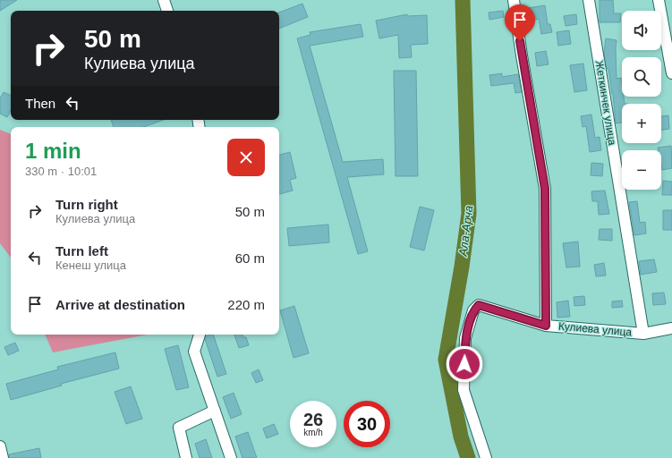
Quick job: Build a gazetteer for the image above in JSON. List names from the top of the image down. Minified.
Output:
{"streets":{"street":["Жеткинчек улица","Кулиева улица"]},"crossings":[["Жеткинчек улица","Кулиева улица"]],"water":["Ала-Арча"],"page":{"map_buttons":["+","−"],"turn":["50 m","Кулиева улица"],"then":"Then","heading":["1 min","330 m · 10:01"],"list":[{"name":"Turn right","note":"Кулиева улица","value":"50 m"},{"name":"Turn left","note":"Кенеш улица","value":"60 m"},{"name":"Arrive at destination","value":"220 m"}],"speed":"26 km/h","limit":"30"}}
